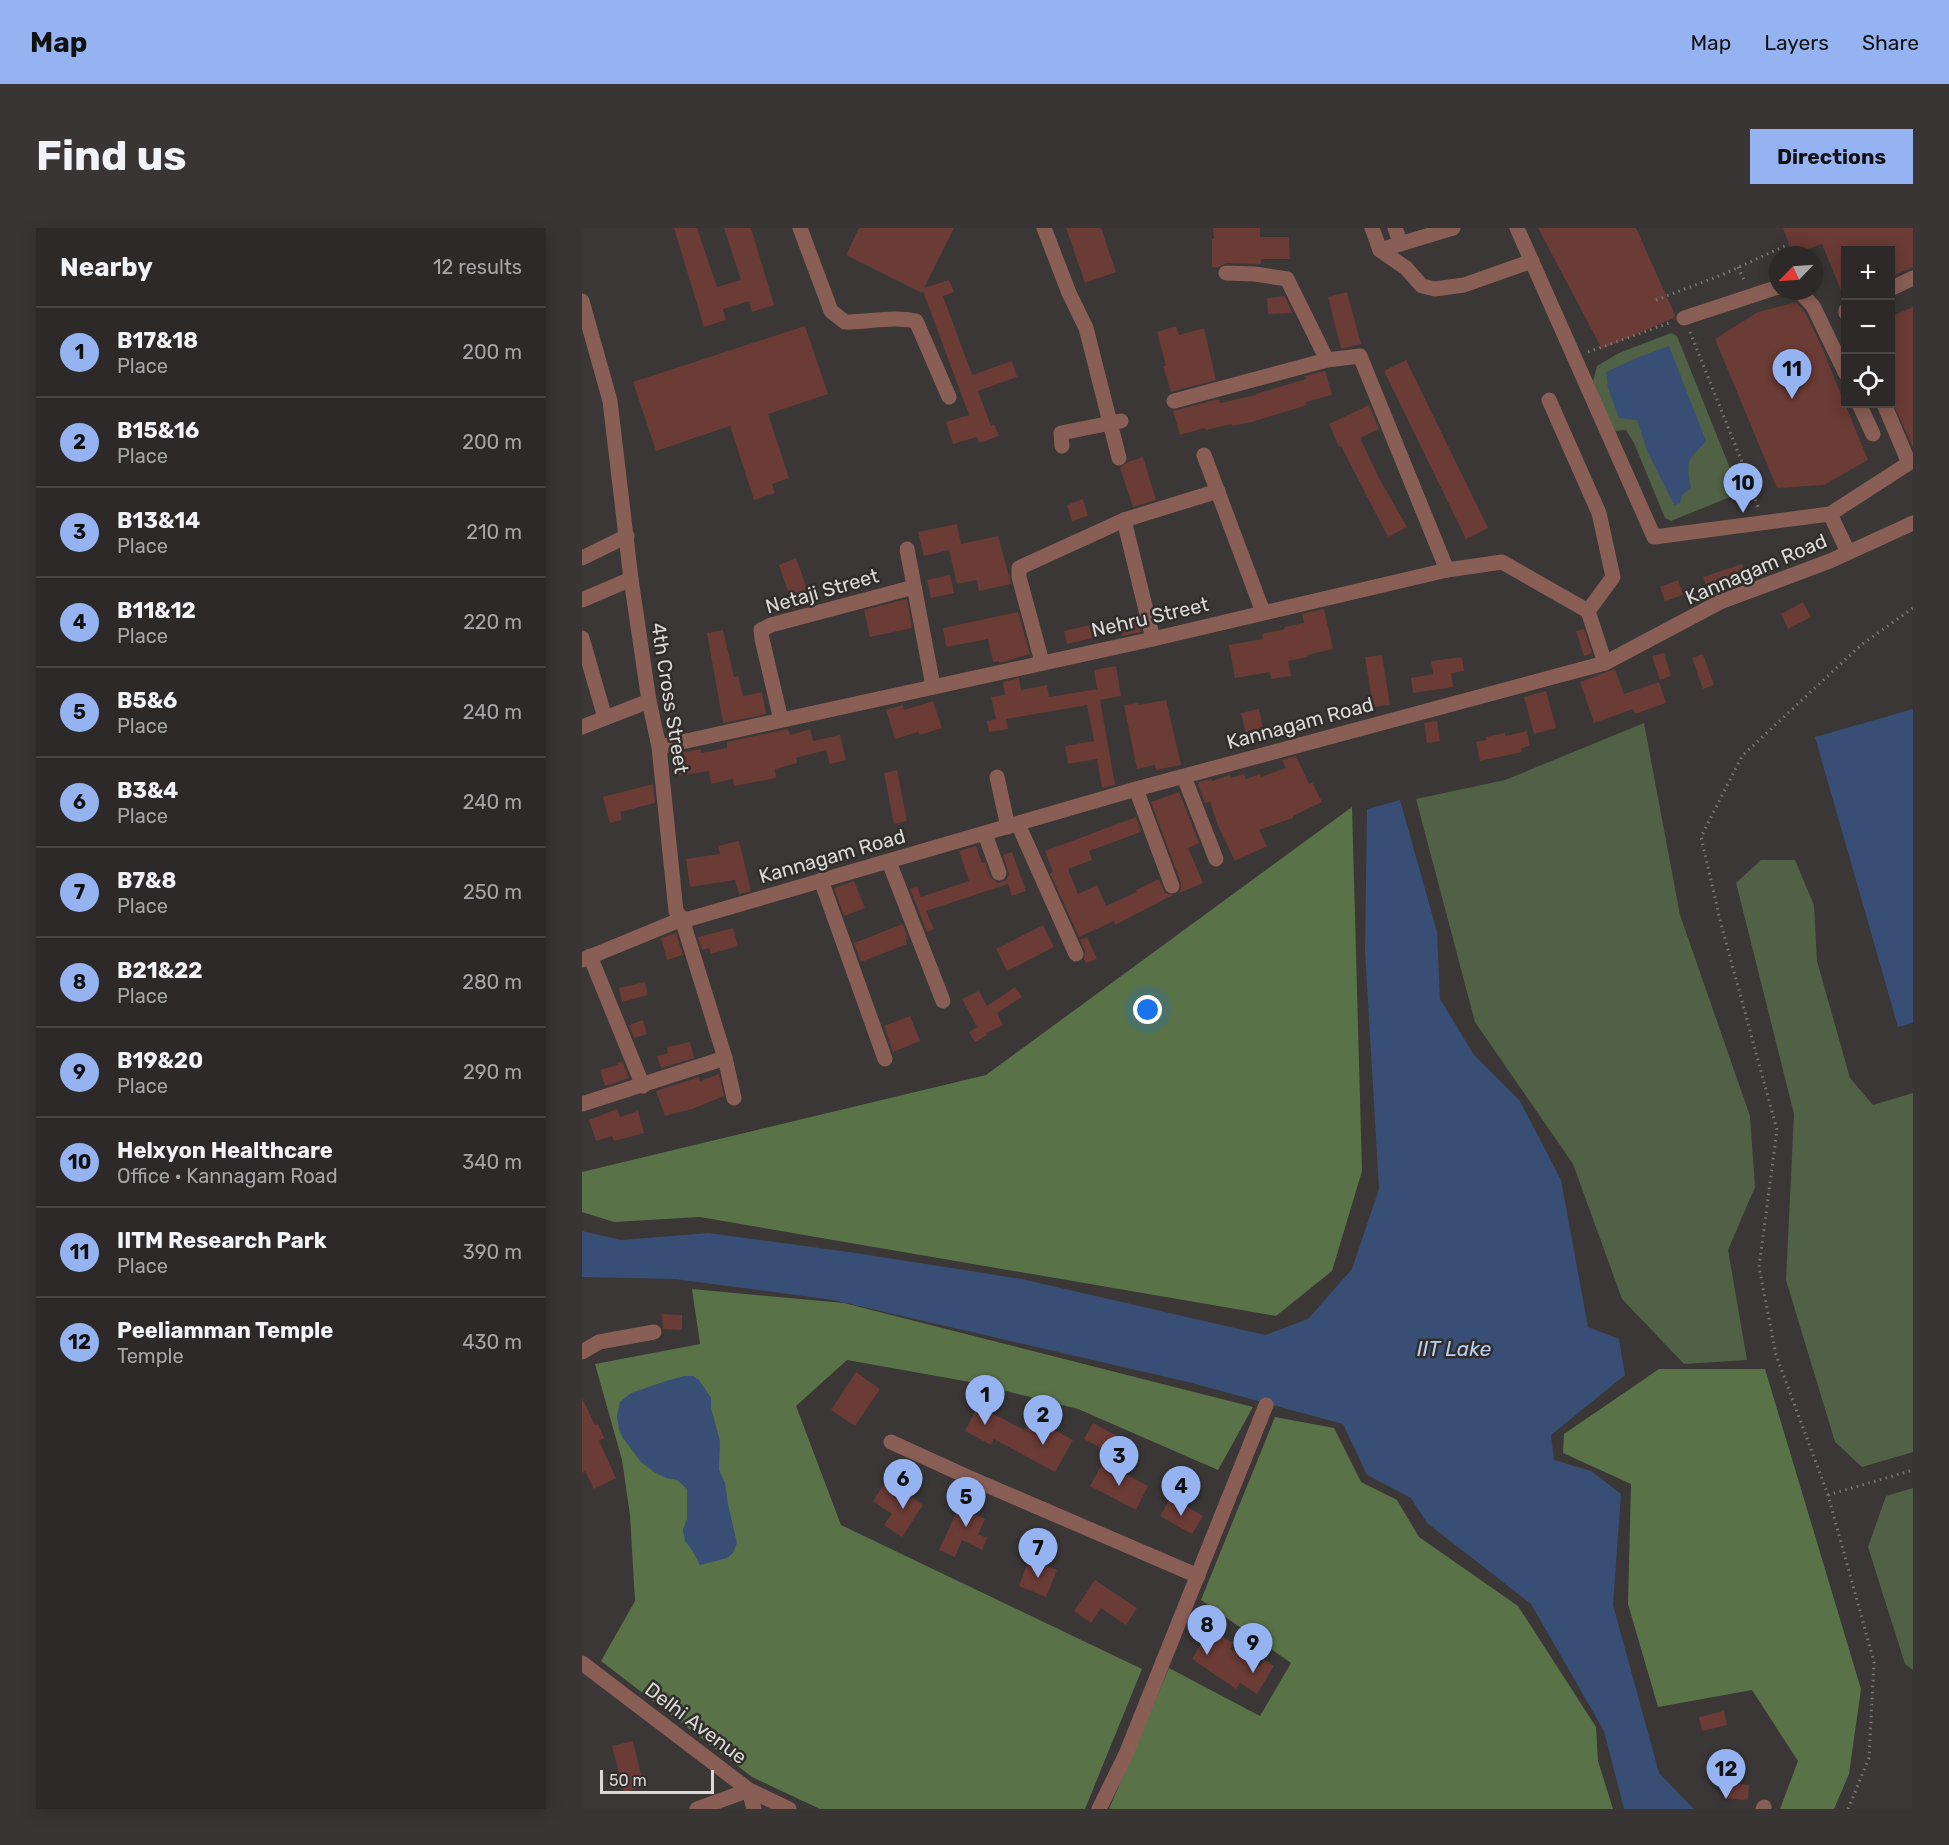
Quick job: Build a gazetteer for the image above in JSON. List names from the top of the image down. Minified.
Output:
{"streets":{"street":["Kannagam Road","Netaji Street","Nehru Street","4th Cross Street","Delhi Avenue"]},"crossings":[["Kannagam Road","4th Cross Street"],["Netaji Street","Nehru Street"],["Nehru Street","4th Cross Street"]],"water":["IIT Lake"],"scale_bar":"50 m","north":"bottom left","page":{"header":"Map","nav":["Map","Layers","Share"],"buttons":"Directions","title":"Find us","heading":["Nearby","12 results"],"map_buttons":["+","−"],"list":[{"mark":"1","name":"B17&18","note":"Place","value":"200 m"},{"mark":"2","name":"B15&16","note":"Place","value":"200 m"},{"mark":"3","name":"B13&14","note":"Place","value":"210 m"},{"mark":"4","name":"B11&12","note":"Place","value":"220 m"},{"mark":"5","name":"B5&6","note":"Place","value":"240 m"},{"mark":"6","name":"B3&4","note":"Place","value":"240 m"},{"mark":"7","name":"B7&8","note":"Place","value":"250 m"},{"mark":"8","name":"B21&22","note":"Place","value":"280 m"},{"mark":"9","name":"B19&20","note":"Place","value":"290 m"},{"mark":"10","name":"Helxyon Healthcare","note":"Office · Kannagam Road","value":"340 m"},{"mark":"11","name":"IITM Research Park","note":"Place","value":"390 m"},{"mark":"12","name":"Peeliamman Temple","note":"Temple","value":"430 m"}],"pins":["11","10","1","2","3","6","4","5","7","8","9","12"],"scale":"50 m"}}
